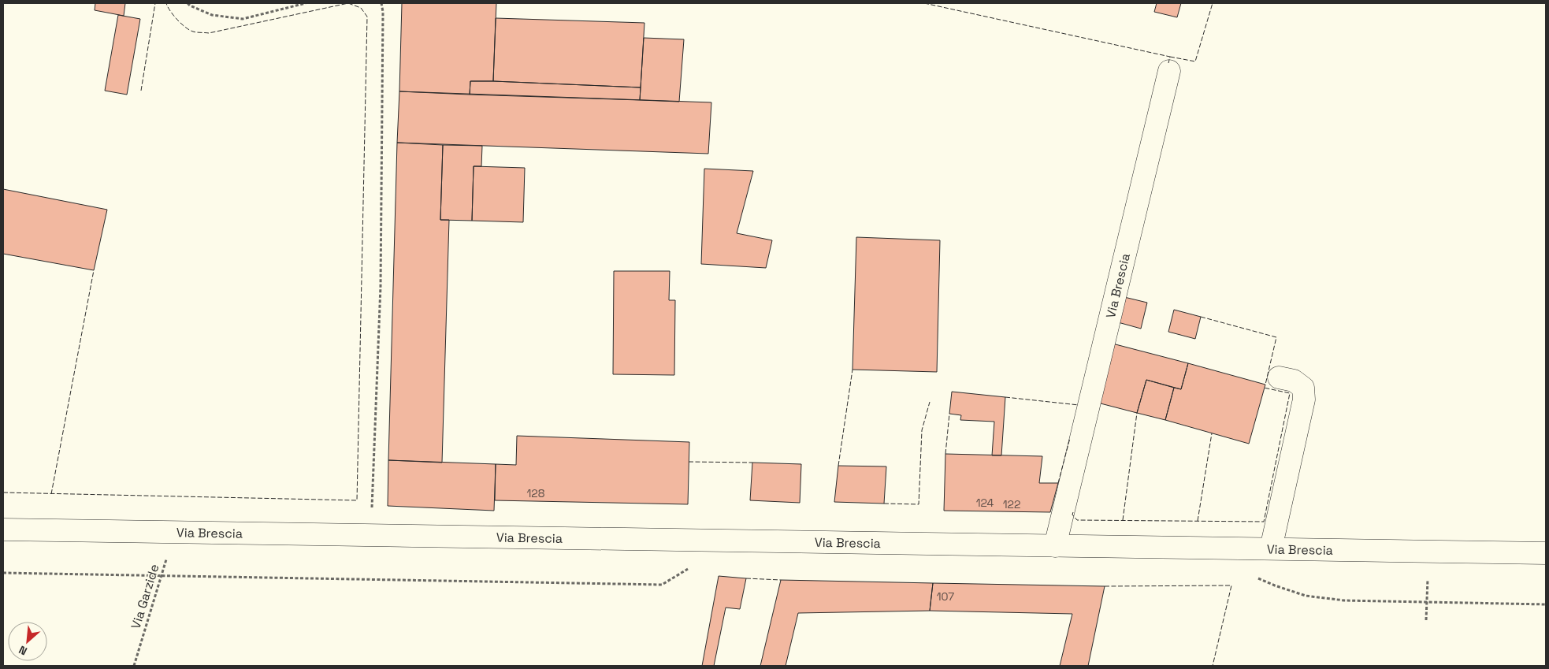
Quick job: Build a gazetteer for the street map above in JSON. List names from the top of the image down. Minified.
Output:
{"streets":{"street":["Via Brescia"],"path":["Via Garzide"]},"crossings":[["Via Brescia","Via Garzide"]],"house_numbers":["128","124","122","107"],"north":"bottom left"}
